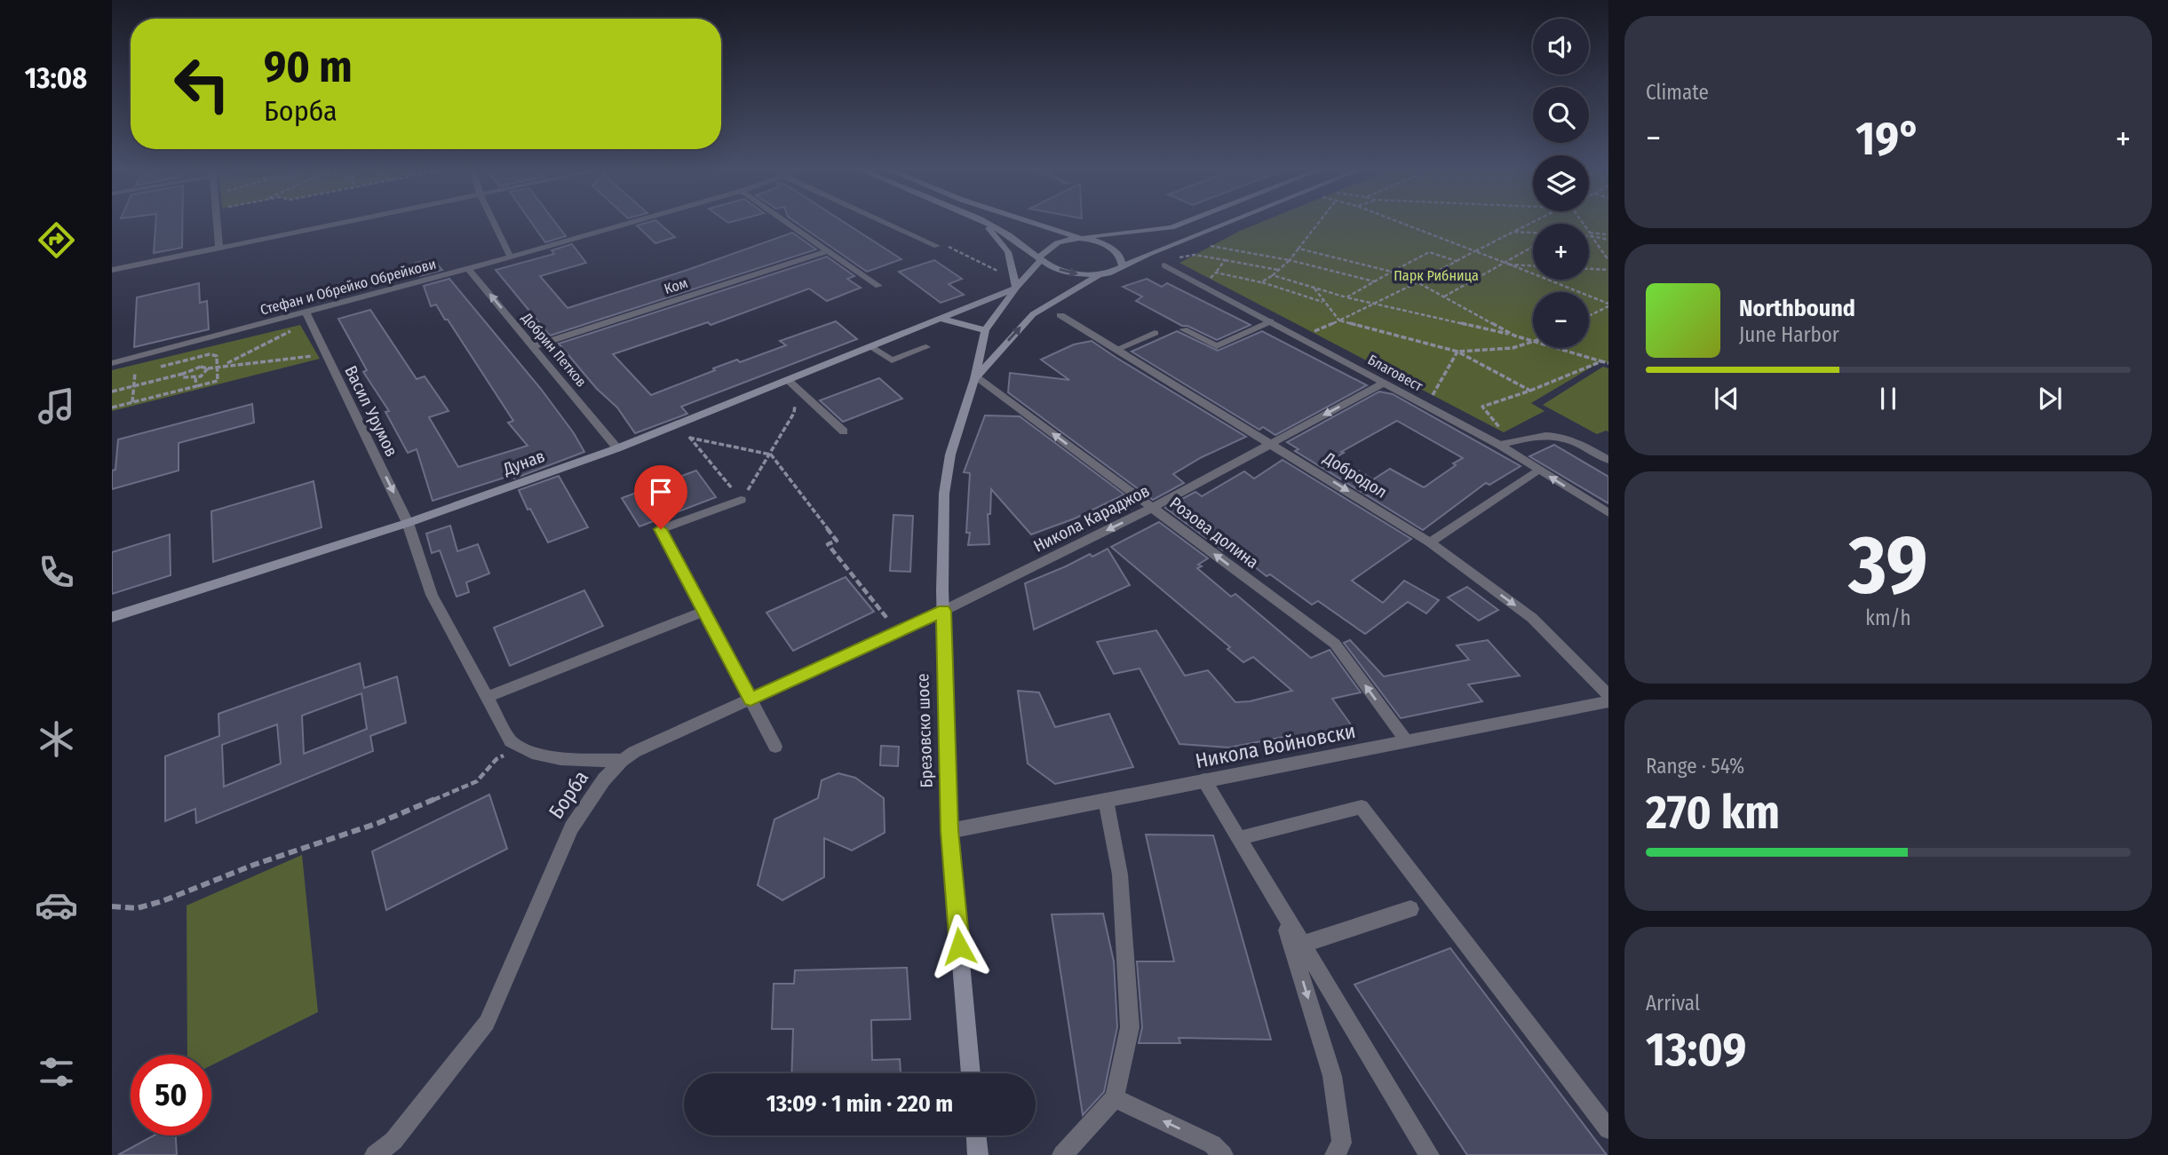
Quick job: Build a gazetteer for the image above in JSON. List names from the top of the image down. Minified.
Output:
{"streets":{"main road":["Дунав","Брезовско шосе"],"street":["Ком","Стефан и Обрейко Обрейкови","Добрин Петков","Благовест","Васил Урумов","Добродол","Никола Караджов","Розова долина","Никола Войновски","Борба"]},"crossings":[["Ком","Добрин Петков"],["Стефан и Обрейко Обрейкови","Добрин Петков"],["Стефан и Обрейко Обрейкови","Васил Урумов"],["Добрин Петков","Дунав"],["Благовест","Никола Караджов"],["Васил Урумов","Дунав"],["Дунав","Брезовско шосе"],["Добродол","Никола Караджов"],["Никола Караджов","Розова долина"],["Никола Караджов","Брезовско шосе"],["Никола Караджов","Борба"],["Розова долина","Брезовско шосе"],["Розова долина","Никола Войновски"],["Брезовско шосе","Никола Войновски"],["Брезовско шосе","Борба"]],"one_way":["Добрин Петков","Васил Урумов","Добродол","Никола Караджов","Розова долина"],"parks":["Парк Рибница"],"page":{"tabs":"13:08","tile":["Climate",["39","km/h"],["Range · 54%","270 km"],["Arrival","13:09"]],"map_buttons":["+","−"],"turn":["90 m","Борба"],"heat":["−","19°","+"],"song":["Northbound","June Harbor"],"limit":"50","trip":"13:09 · 1 min · 220 m"}}
